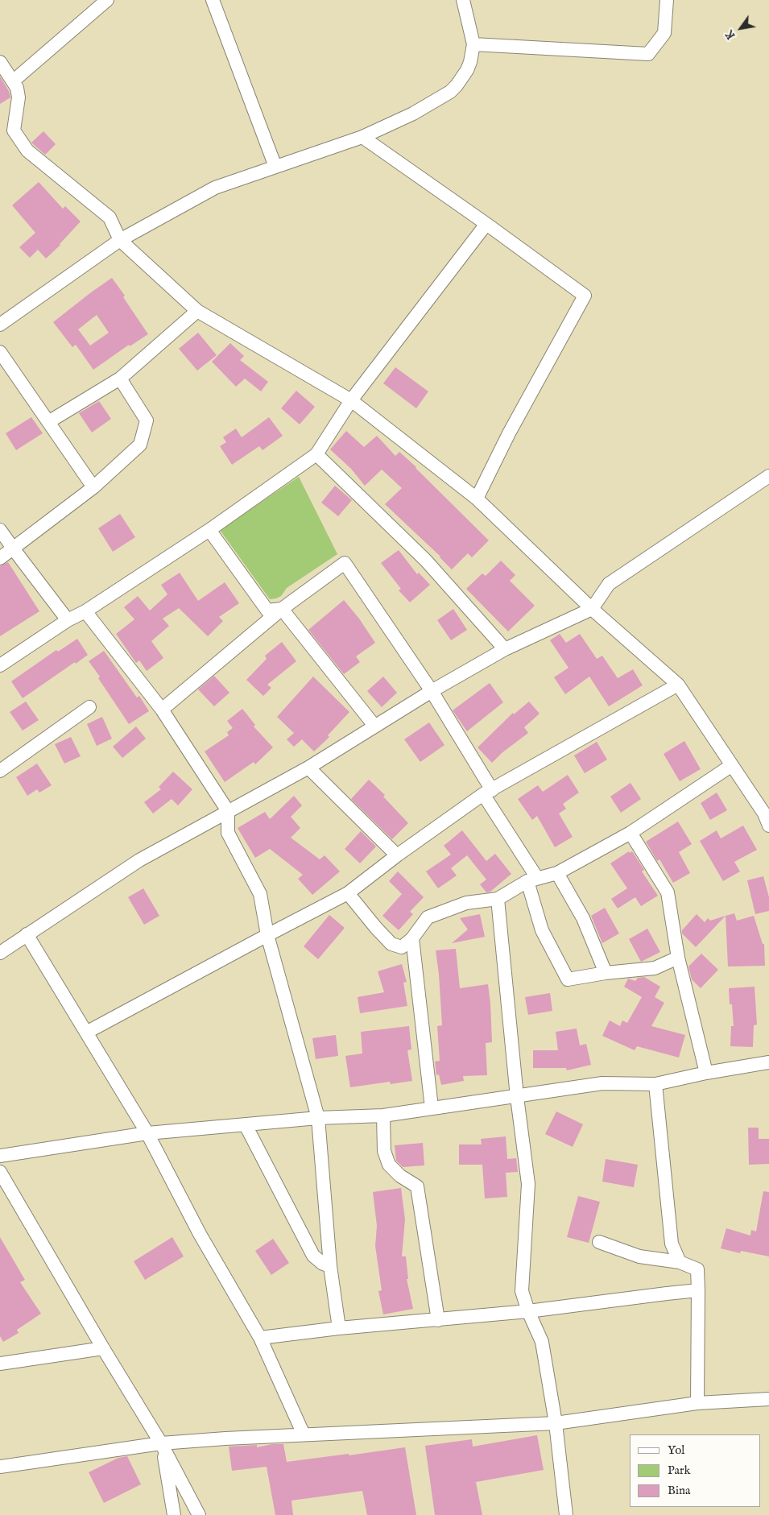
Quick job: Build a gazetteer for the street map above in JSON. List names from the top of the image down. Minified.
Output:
{"legend":["Yol","Park","Bina"],"north":"bottom left"}
